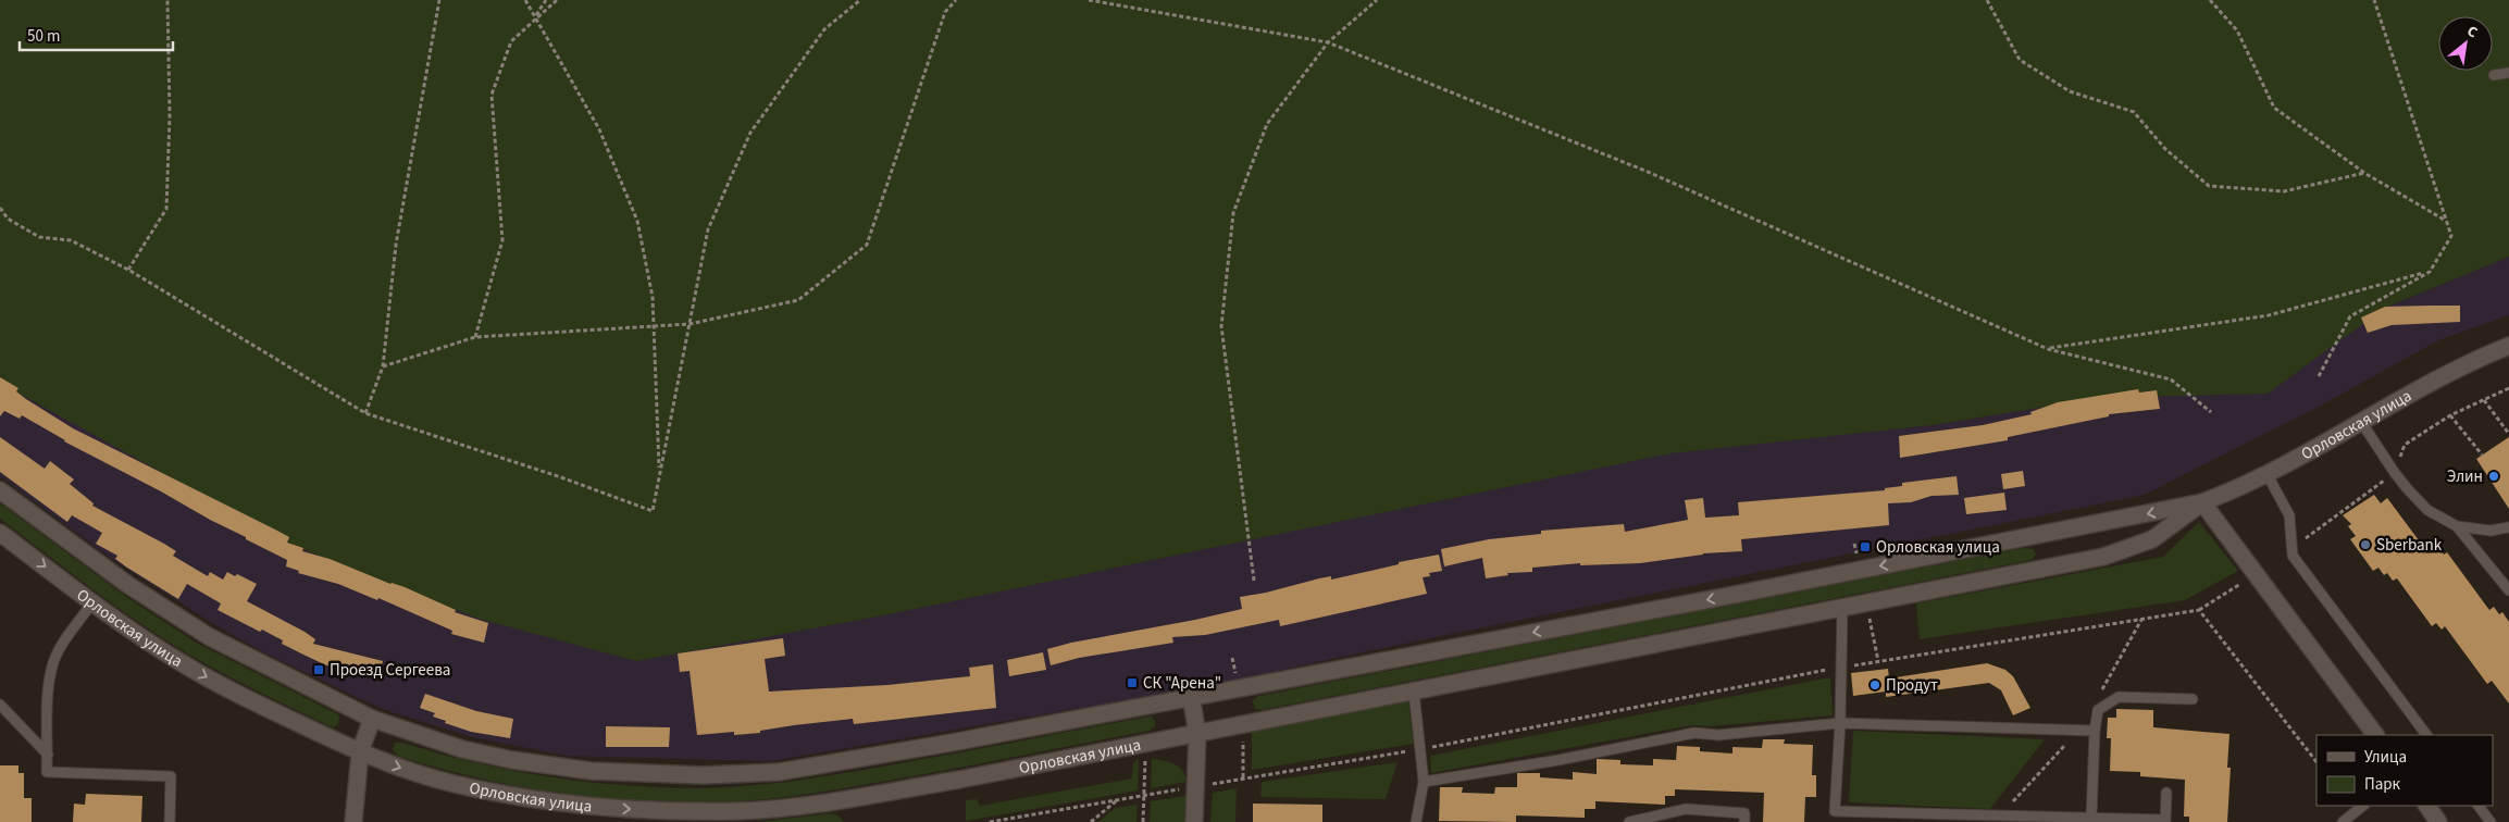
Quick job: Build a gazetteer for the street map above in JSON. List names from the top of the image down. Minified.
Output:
{"streets":{"street":["Орловская улица"]},"places":{"other":["Элин","Sberbank","Продут"],"transit":["Орловская улица","Проезд Сергеева","СК \"Арена\""]},"legend":["Улица","Парк"],"scale_bar":"50 m","north":"top right"}
